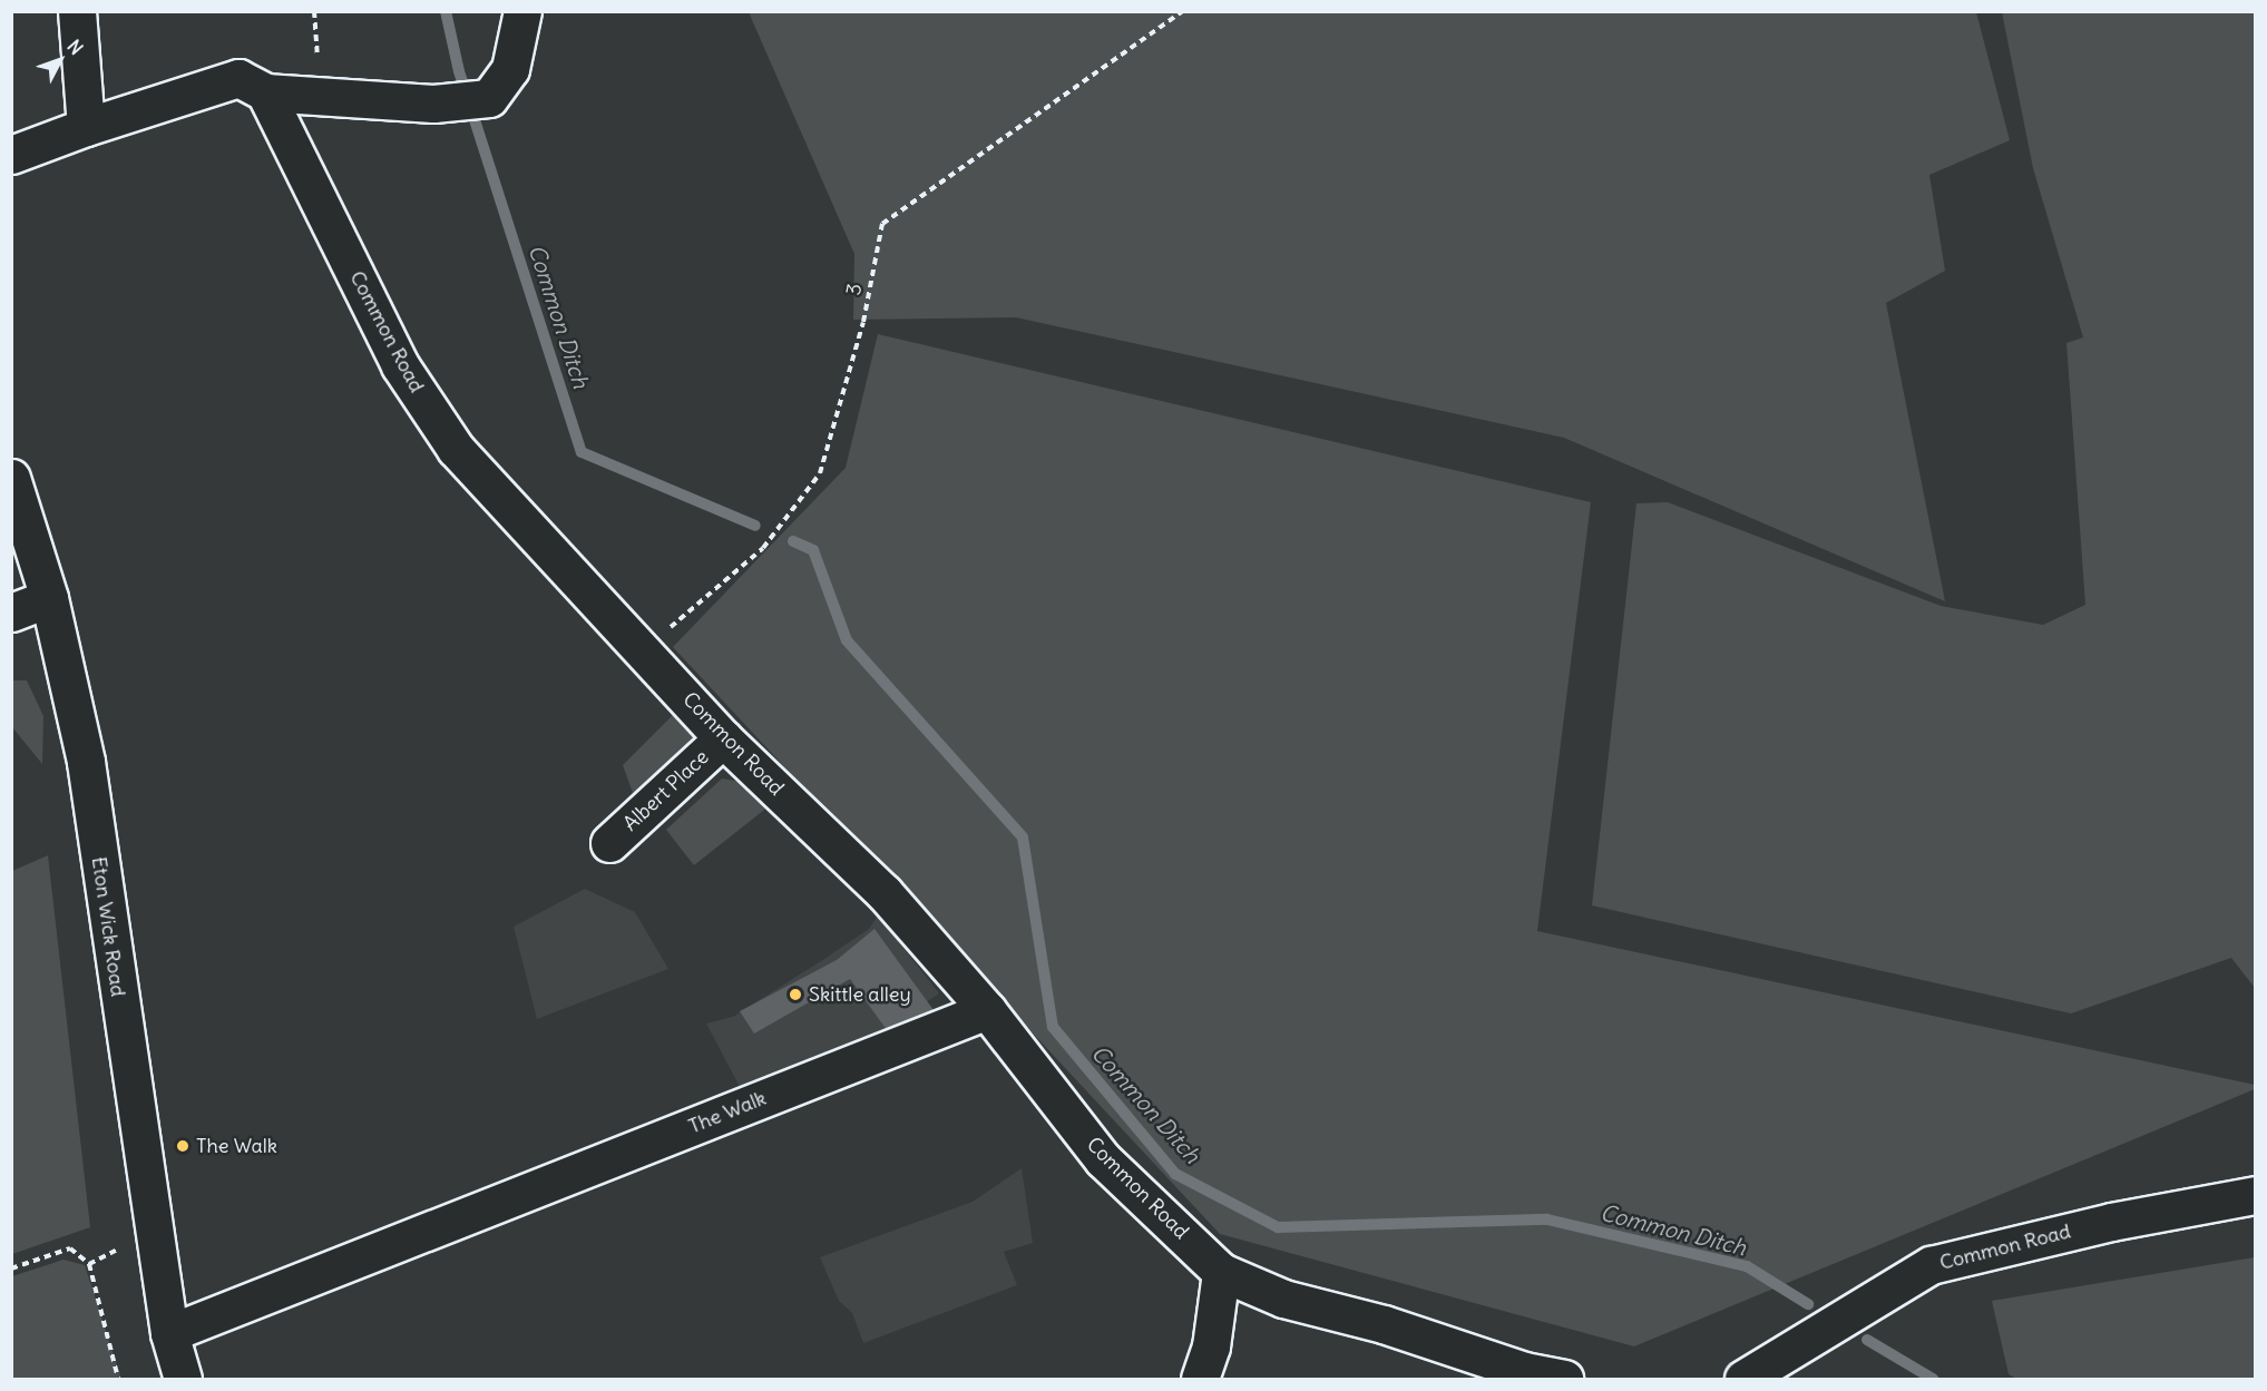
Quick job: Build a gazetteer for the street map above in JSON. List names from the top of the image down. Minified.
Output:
{"streets":{"street":["Common Road","Albert Place","Eton Wick Road","The Walk"],"path":["3"]},"crossings":[["3","Common Road"],["Common Road","Albert Place"],["Common Road","The Walk"],["Eton Wick Road","The Walk"]],"water":["Common Ditch"],"places":["Skittle alley","The Walk"],"north":"top right"}
